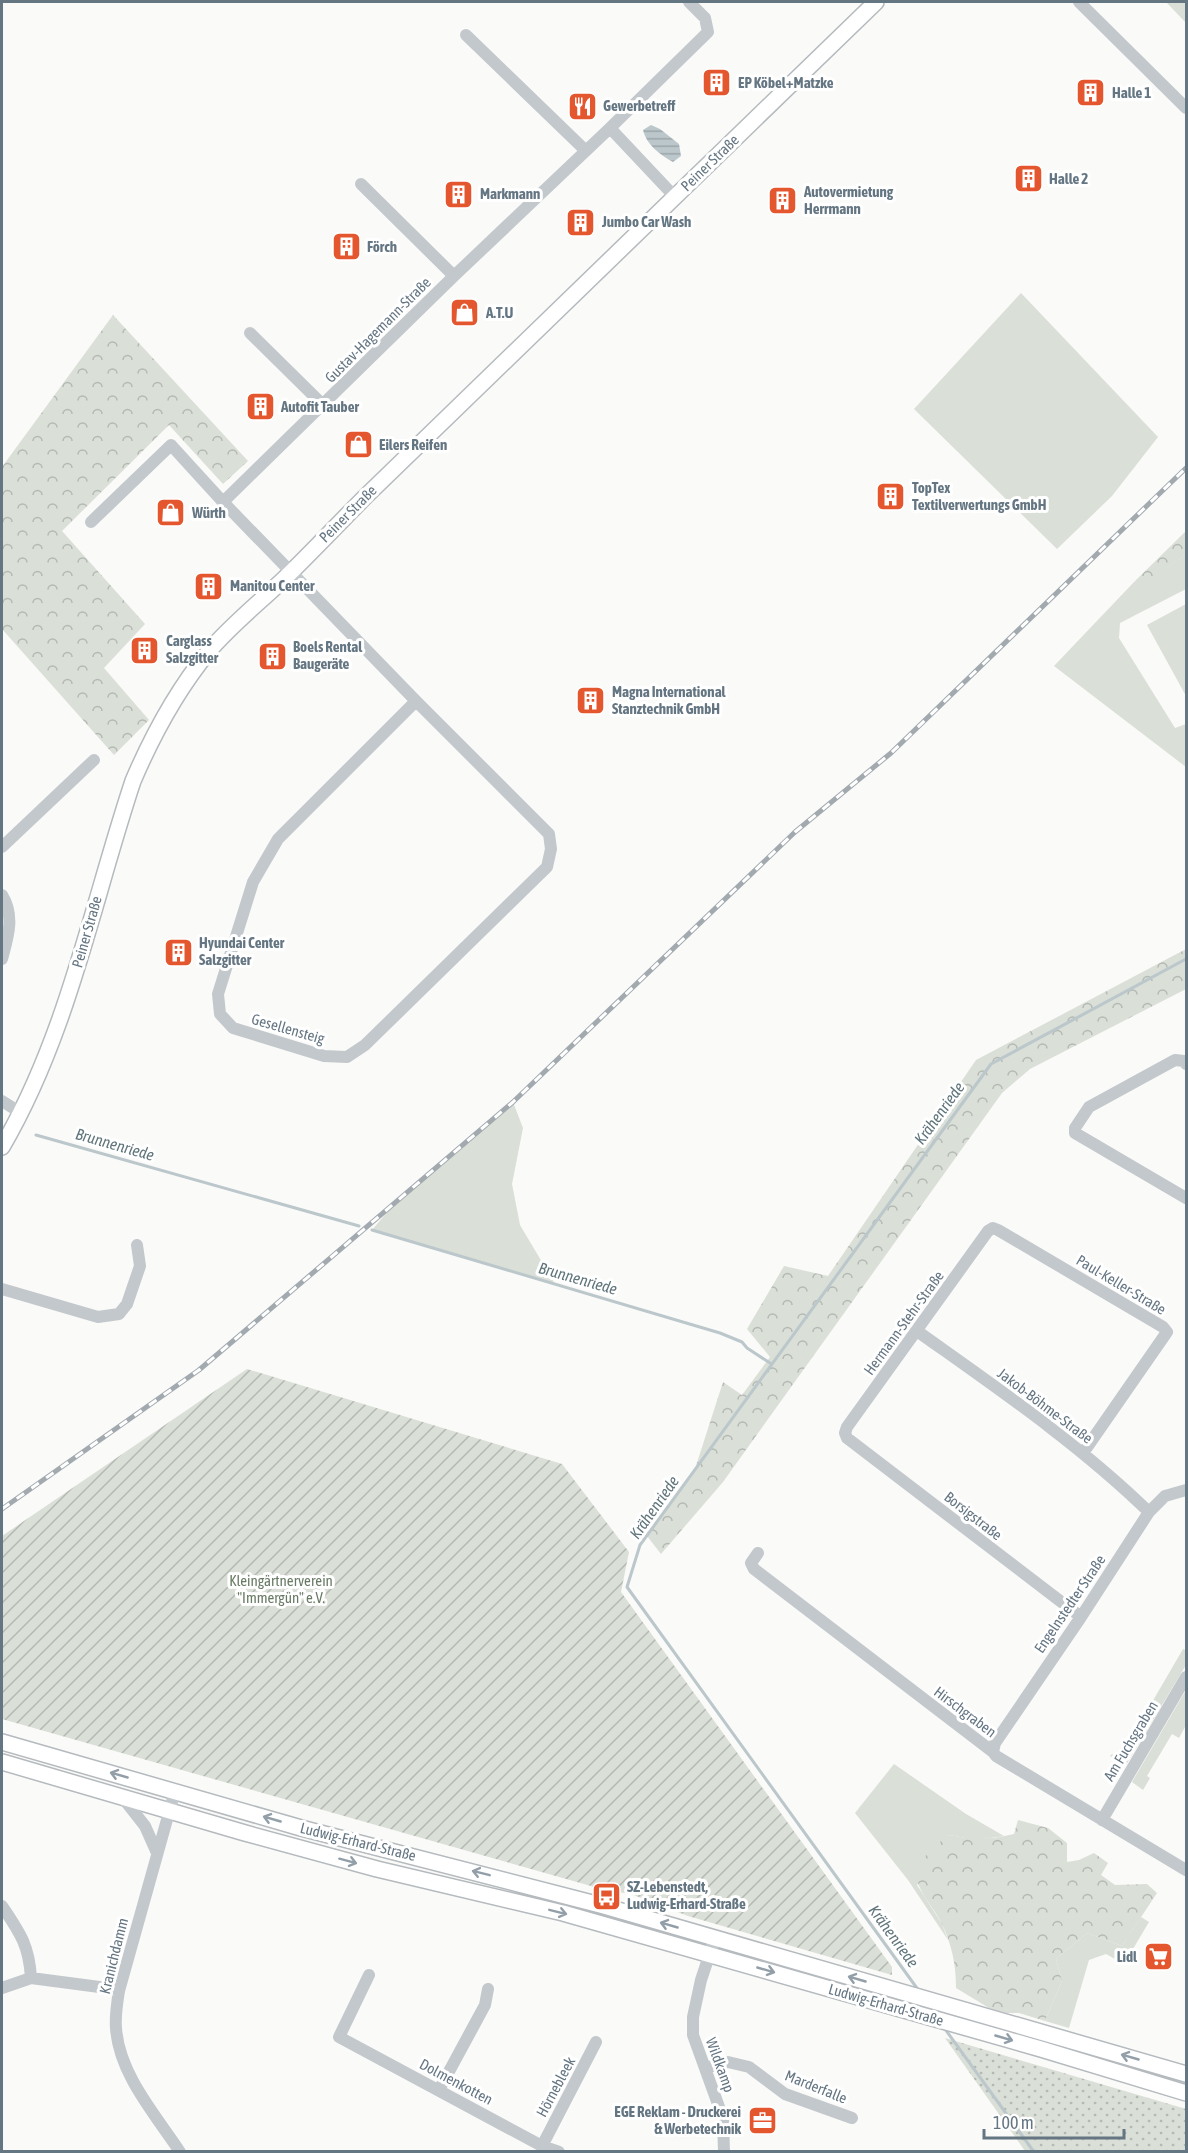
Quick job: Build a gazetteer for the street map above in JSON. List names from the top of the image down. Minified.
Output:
{"streets":{"main road":["Peiner Straße","Ludwig-Erhard-Straße"],"street":["Gustav-Hagemann-Straße","Gesellensteig","Paul-Keller-Straße","Hermann-Stehr-Straße","Jakob-Böhme-Straße","Borsigstraße","Engelnstedter Straße","Hirschgraben","Am Fuchsgraben","Kranichdamm","Wildkamp","Dolmenkotten","Hörnebleek","Marderfalle"]},"crossings":[["Peiner Straße","Gesellensteig"],["Paul-Keller-Straße","Hermann-Stehr-Straße"],["Paul-Keller-Straße","Jakob-Böhme-Straße"],["Hermann-Stehr-Straße","Jakob-Böhme-Straße"],["Hermann-Stehr-Straße","Borsigstraße"],["Jakob-Böhme-Straße","Engelnstedter Straße"],["Borsigstraße","Engelnstedter Straße"],["Engelnstedter Straße","Hirschgraben"],["Hirschgraben","Am Fuchsgraben"],["Ludwig-Erhard-Straße","Kranichdamm"],["Ludwig-Erhard-Straße","Wildkamp"],["Wildkamp","Marderfalle"],["Dolmenkotten","Hörnebleek"]],"water":["Krähenriede","Brunnenriede"],"parks":["Kleingärtnerverein \"Immergün\" e.V."],"places":{"building":["EP Köbel+Matzke","Halle 1","Halle 2","Markmann","Autovermietung Herrmann","Jumbo Car Wash","Förch","Autofit Tauber","TopTex Textilverwertungs GmbH","Manitou Center","Carglass Salzgitter","Boels Rental Baugeräte","Magna International Stanztechnik GmbH","Hyundai Center Salzgitter"],"restaurant":["Gewerbetreff"],"shop":["A.T.U","Eilers Reifen","Würth"],"bus stop":["SZ-Lebenstedt, Ludwig-Erhard-Straße"],"supermarket":["Lidl"],"office":["EGE Reklam - Druckerei & Werbetechnik"]},"scale_bar":"100 m"}
